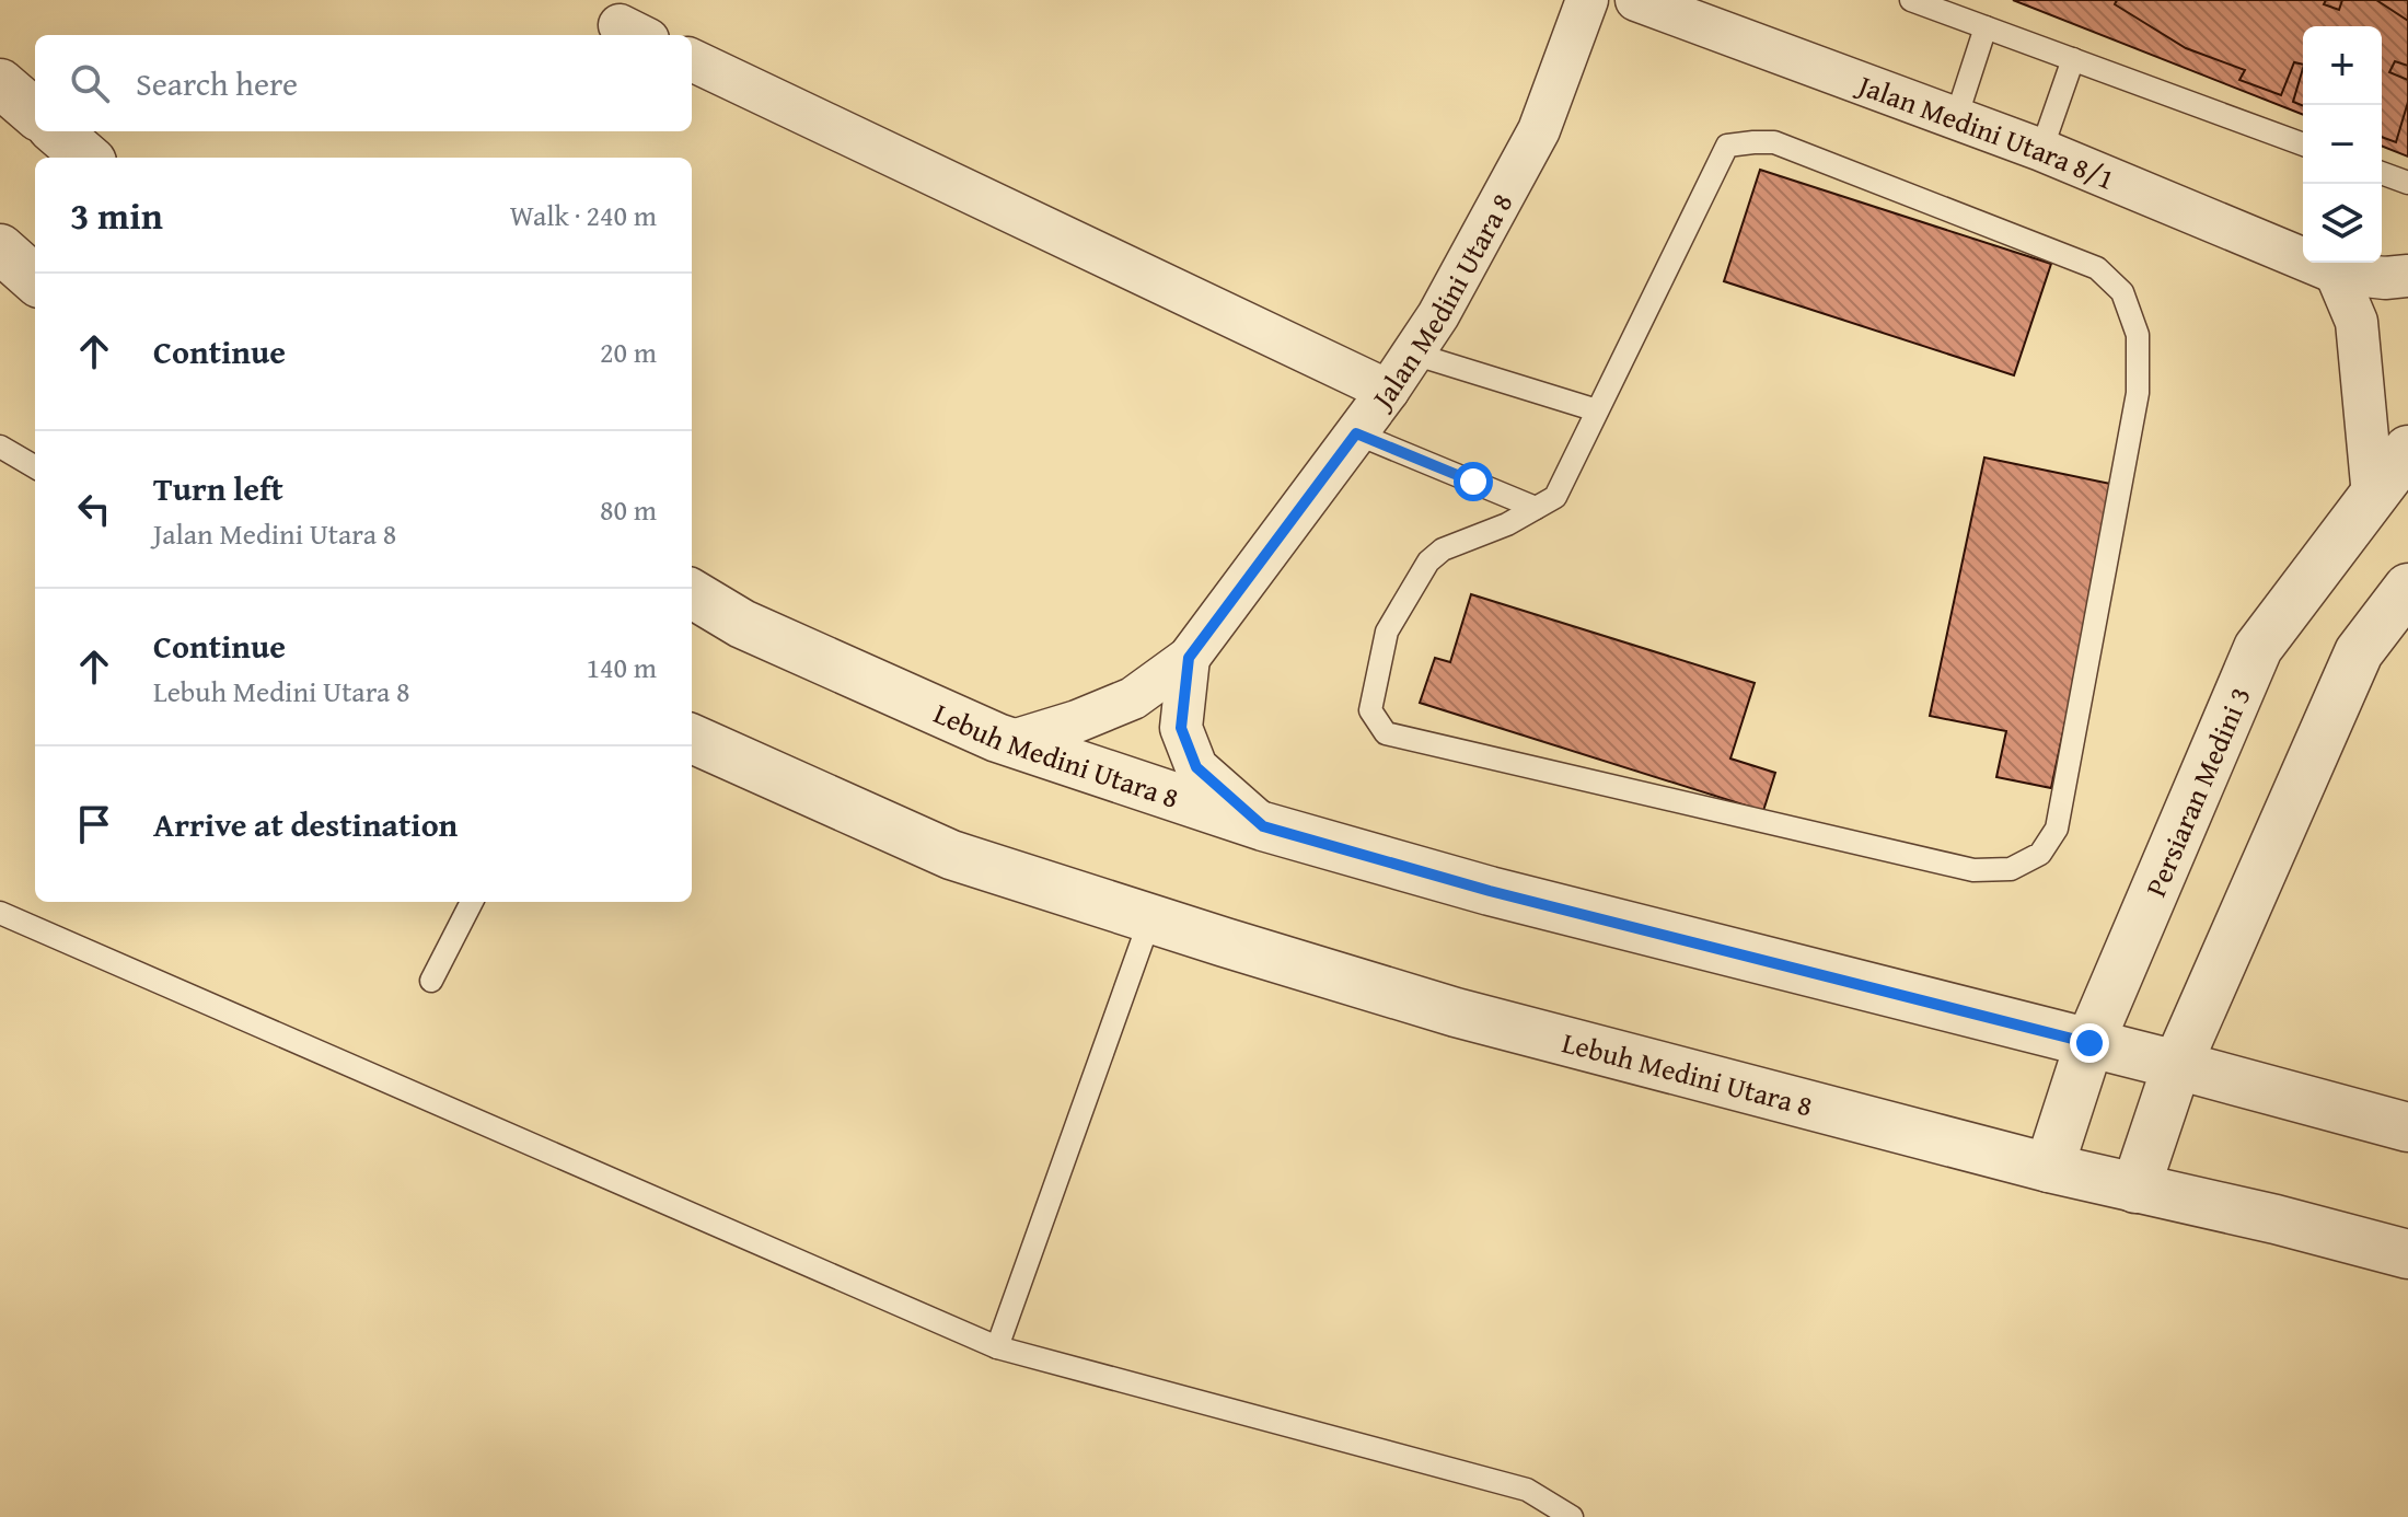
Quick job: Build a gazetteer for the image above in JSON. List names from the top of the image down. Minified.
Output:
{"streets":{"street":["Jalan Medini Utara 8/1","Jalan Medini Utara 8","Lebuh Medini Utara 8","Persiaran Medini 3"]},"crossings":[["Jalan Medini Utara 8","Lebuh Medini Utara 8"],["Lebuh Medini Utara 8","Persiaran Medini 3"]],"page":{"map_buttons":["+","−"],"search":"Search here","heading":["3 min","Walk · 240 m"],"list":[["Continue","20 m"],["Turn left","Jalan Medini Utara 8","80 m"],["Continue","Lebuh Medini Utara 8","140 m"],"Arrive at destination"]}}
